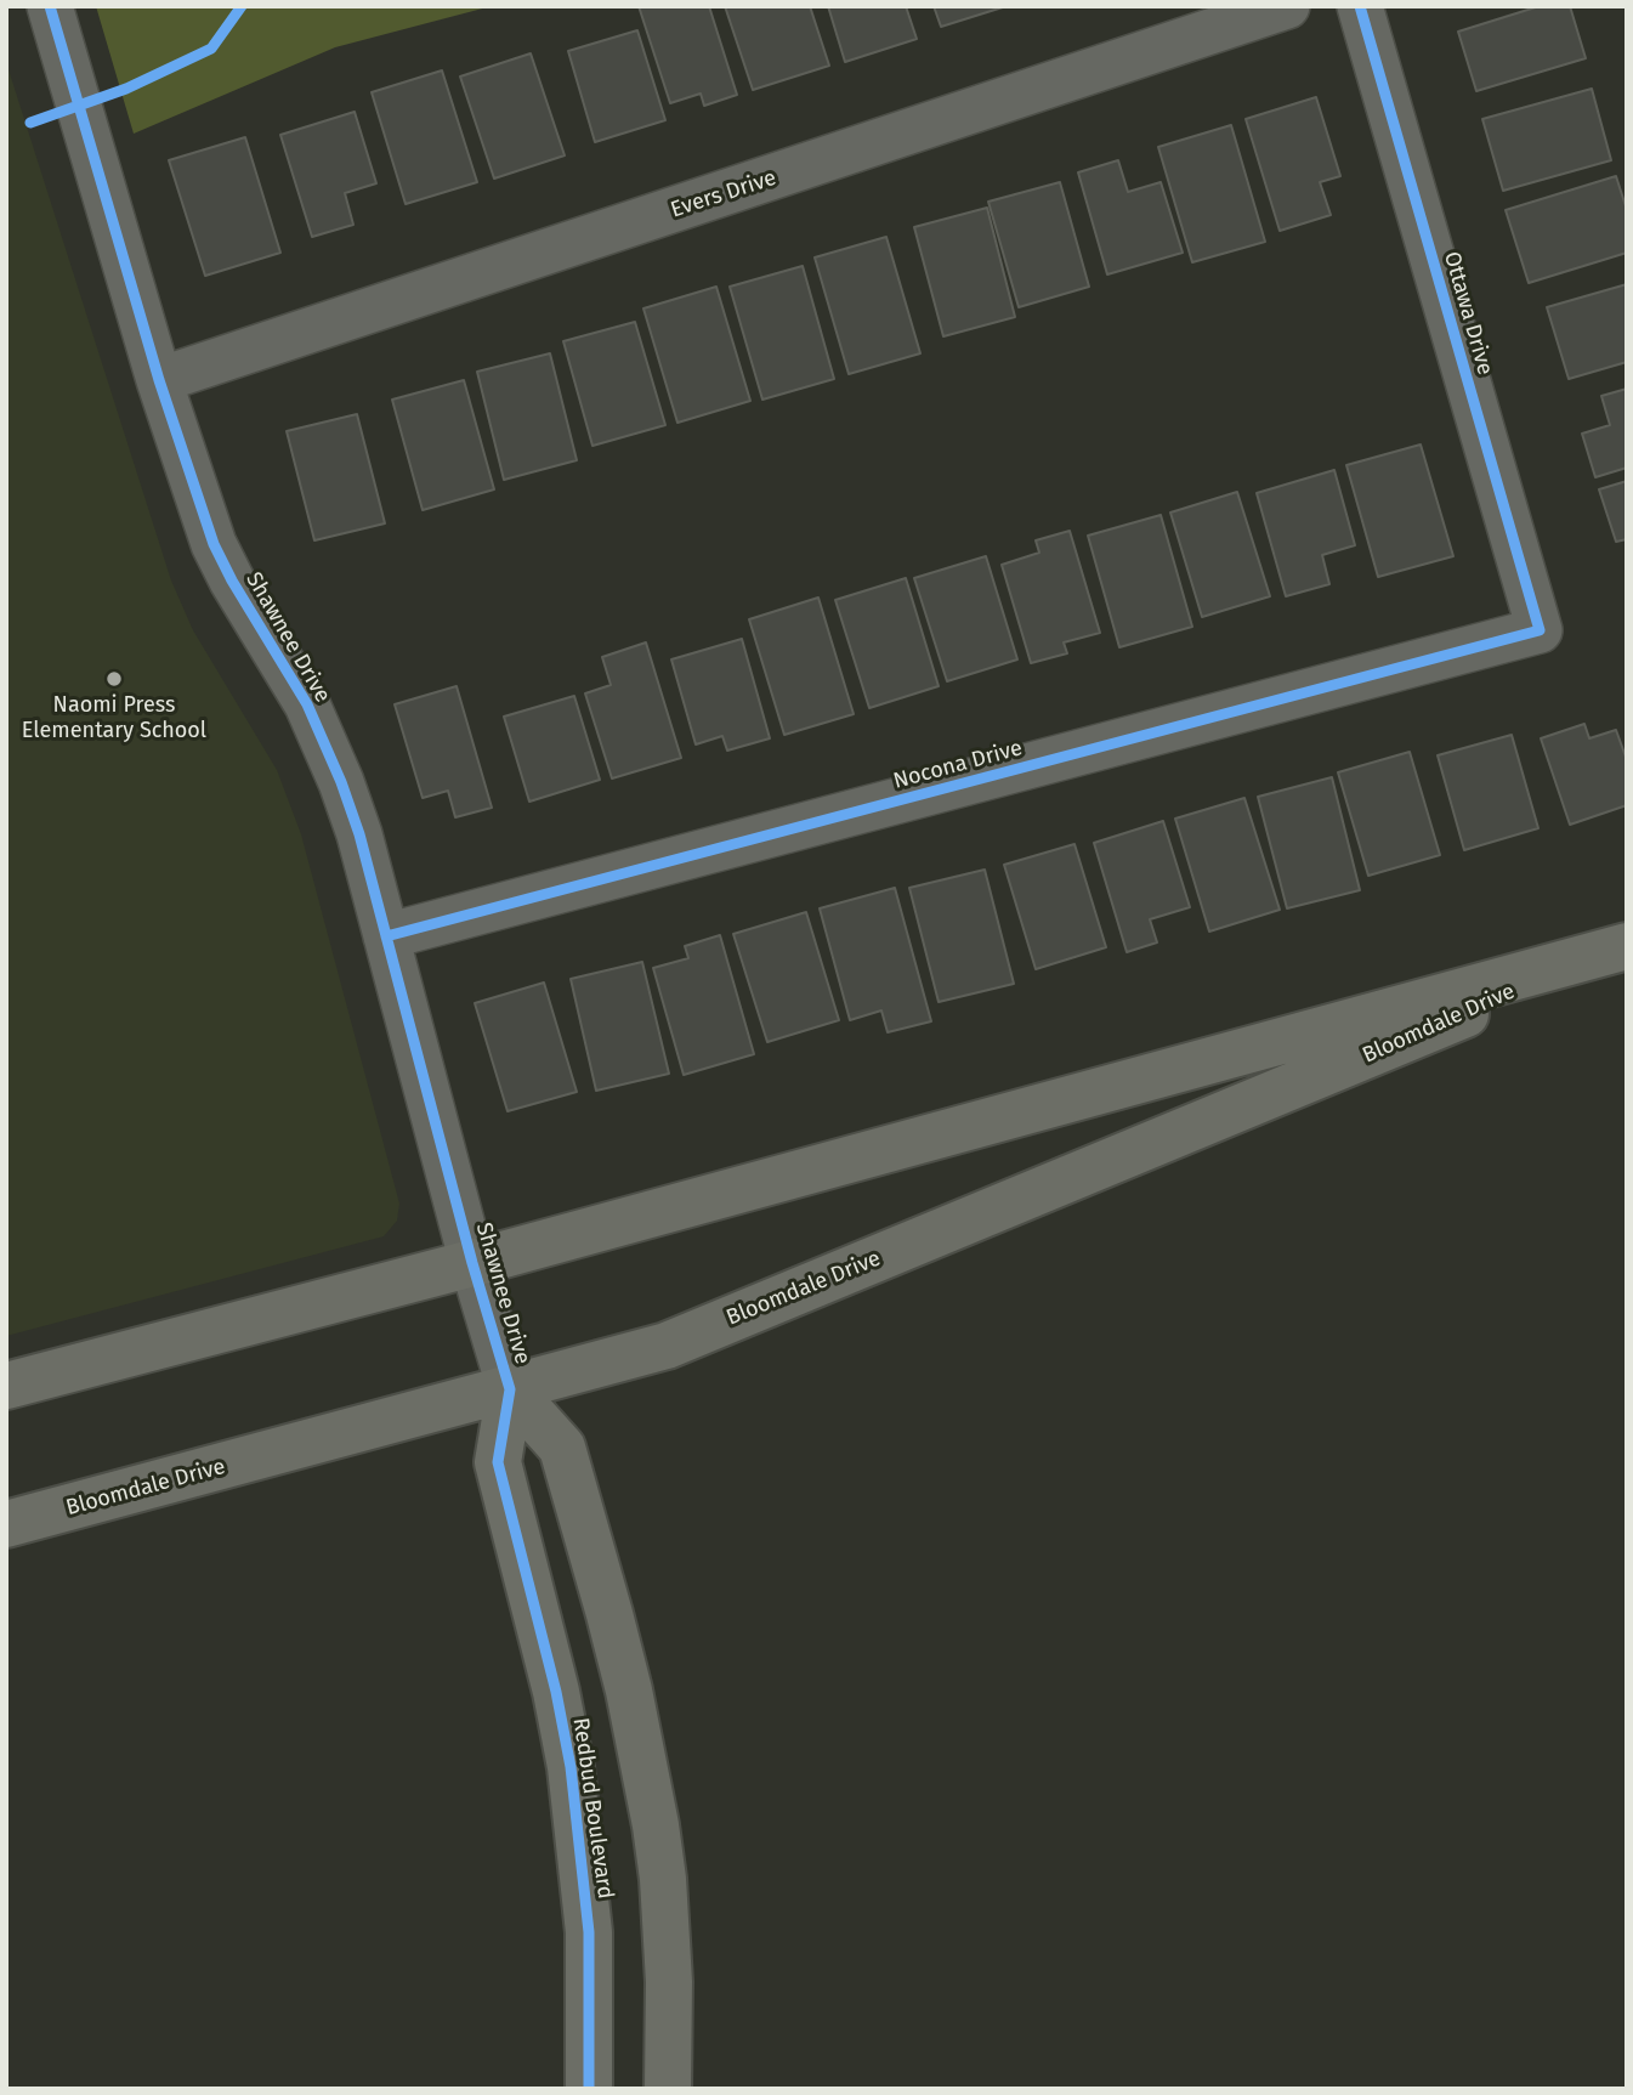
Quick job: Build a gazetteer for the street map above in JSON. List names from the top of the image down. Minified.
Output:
{"streets":{"street":["Evers Drive","Ottawa Drive","Shawnee Drive","Nocona Drive","Bloomdale Drive","Redbud Boulevard"]},"crossings":[["Evers Drive","Shawnee Drive"],["Ottawa Drive","Nocona Drive"],["Shawnee Drive","Nocona Drive"],["Shawnee Drive","Bloomdale Drive"],["Shawnee Drive","Redbud Boulevard"],["Bloomdale Drive","Redbud Boulevard"]],"places":["Naomi Press Elementary School"]}
